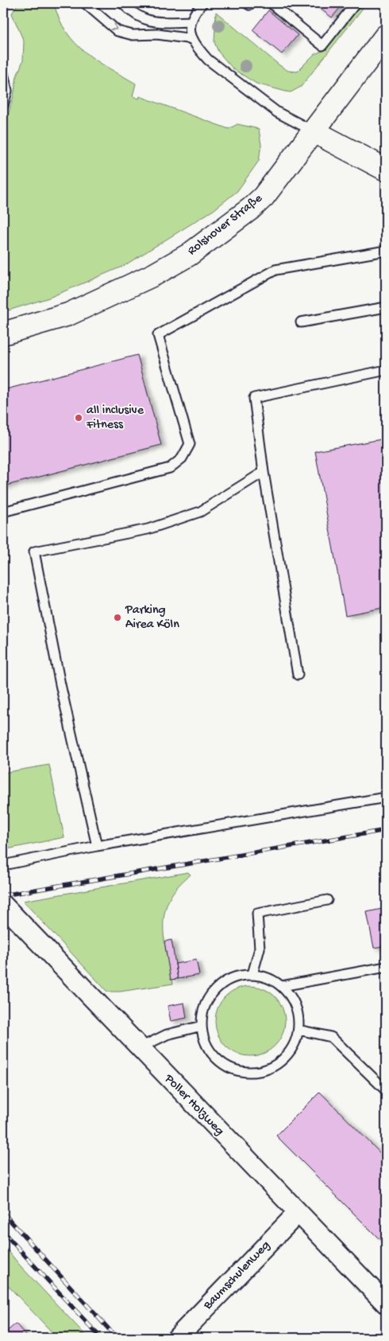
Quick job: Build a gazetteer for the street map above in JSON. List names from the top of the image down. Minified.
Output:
{"streets":{"street":["Rolshover Straße","Poller Holzweg","Baumschulenweg"]},"crossings":[["Poller Holzweg","Baumschulenweg"]],"places":["all inclusive Fitness","Parking Airea Köln"]}
